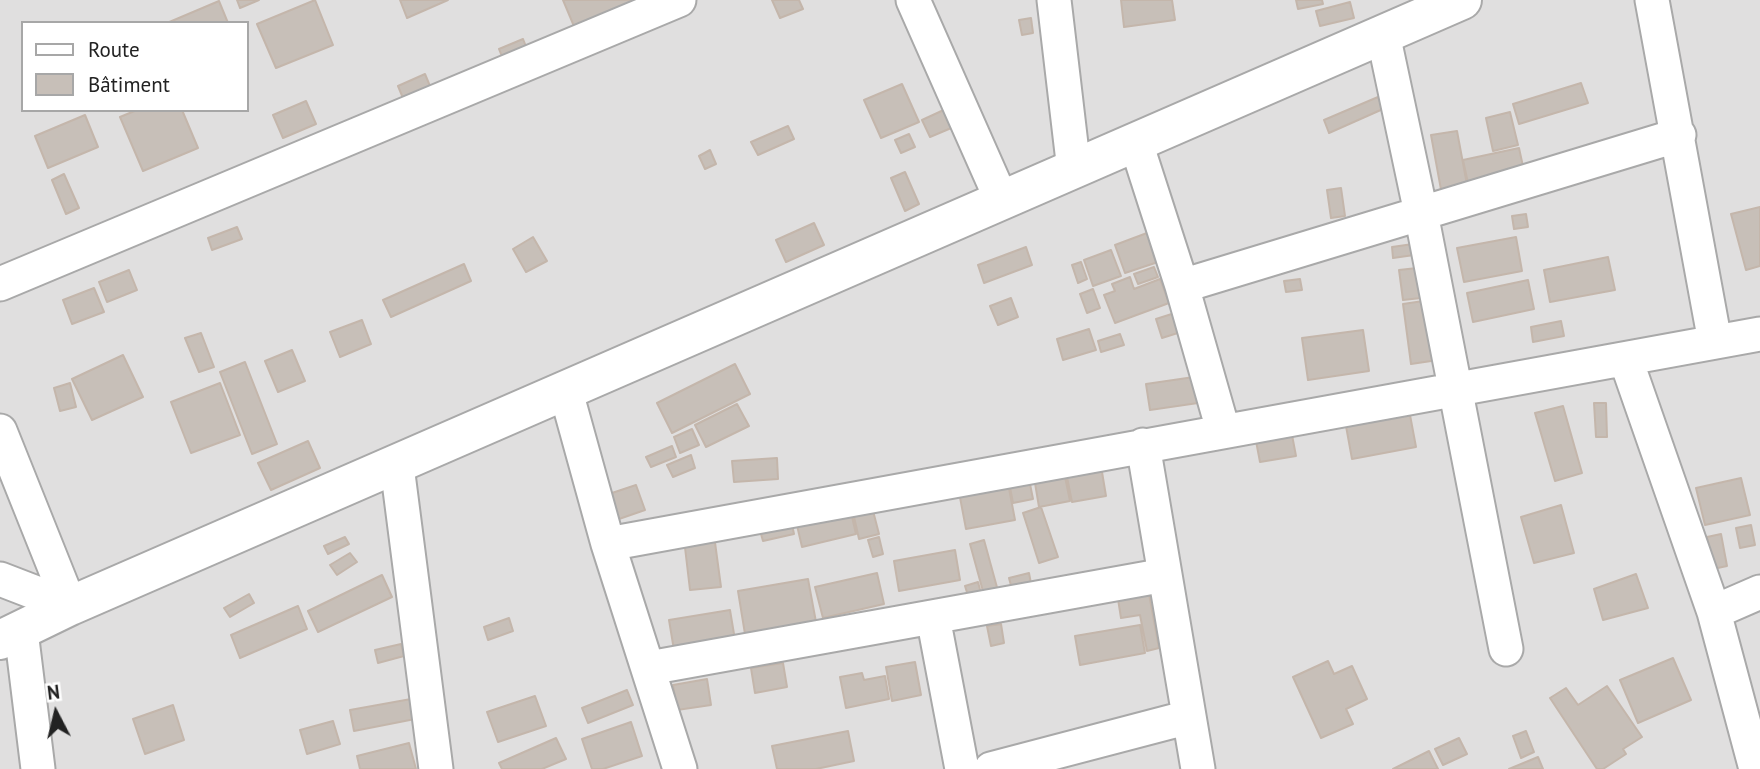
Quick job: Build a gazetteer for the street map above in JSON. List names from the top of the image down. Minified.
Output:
{"legend":["Route","Bâtiment"],"north":"top"}
